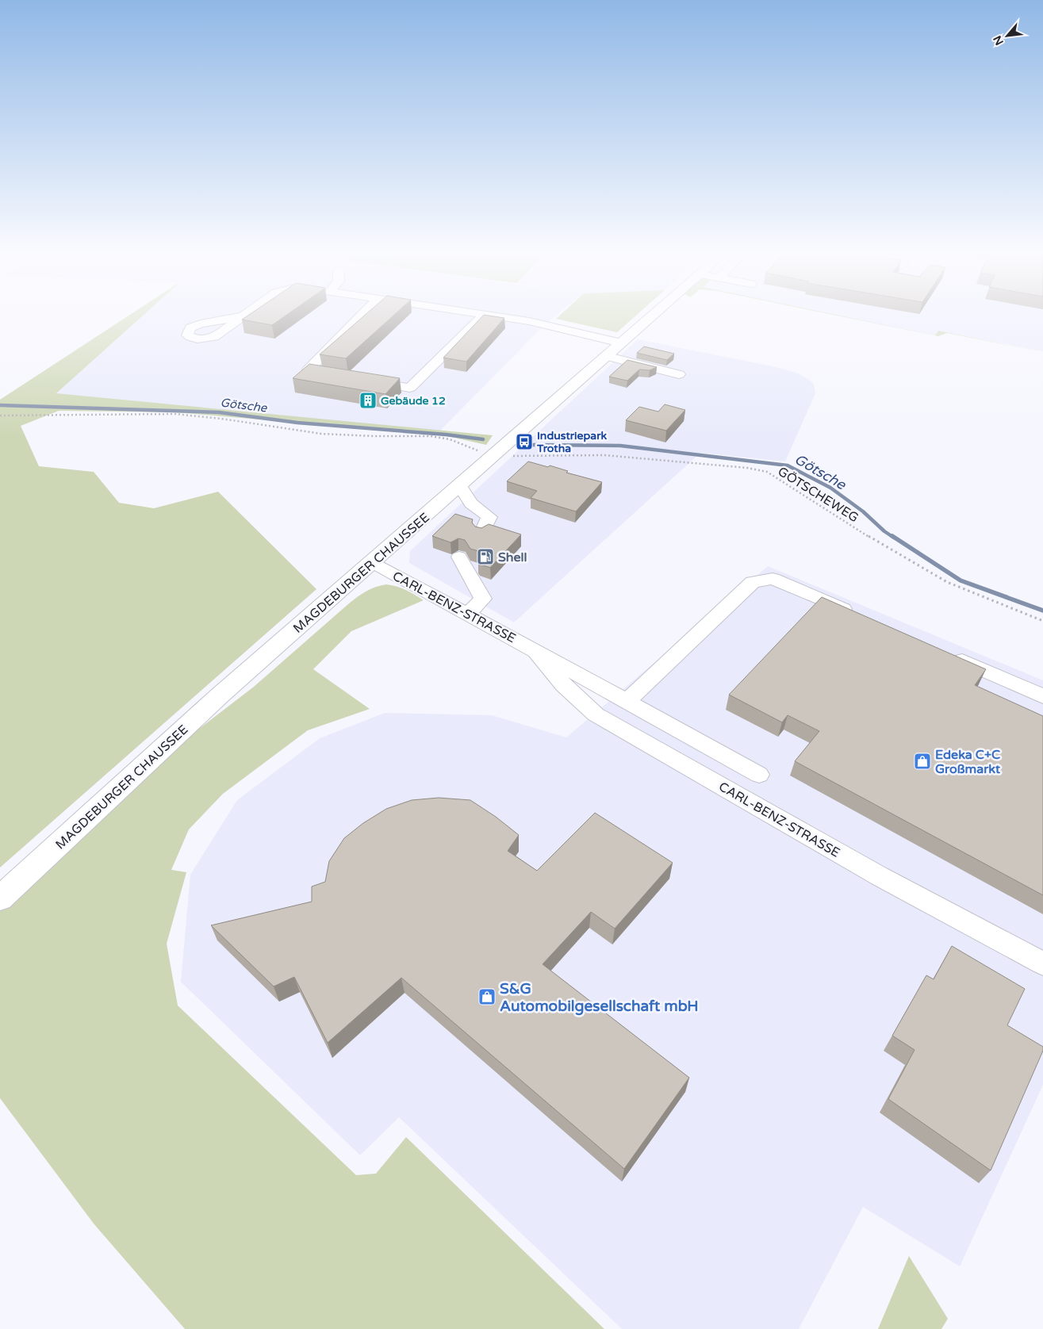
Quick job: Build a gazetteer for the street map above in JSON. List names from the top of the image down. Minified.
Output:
{"streets":{"main road":["MAGDEBURGER CHAUSSEE"],"street":["CARL-BENZ-STRASSE"],"path":["GÖTSCHEWEG"]},"crossings":[["GÖTSCHEWEG","MAGDEBURGER CHAUSSEE"],["MAGDEBURGER CHAUSSEE","CARL-BENZ-STRASSE"]],"water":["Götsche"],"places":{"building":["Gebäude 12"],"bus stop":["Industriepark Trotha"],"fuel station":["Shell"],"shop":["Edeka C+C Großmarkt","S&G Automobilgesellschaft mbH"]},"north":"bottom left"}
